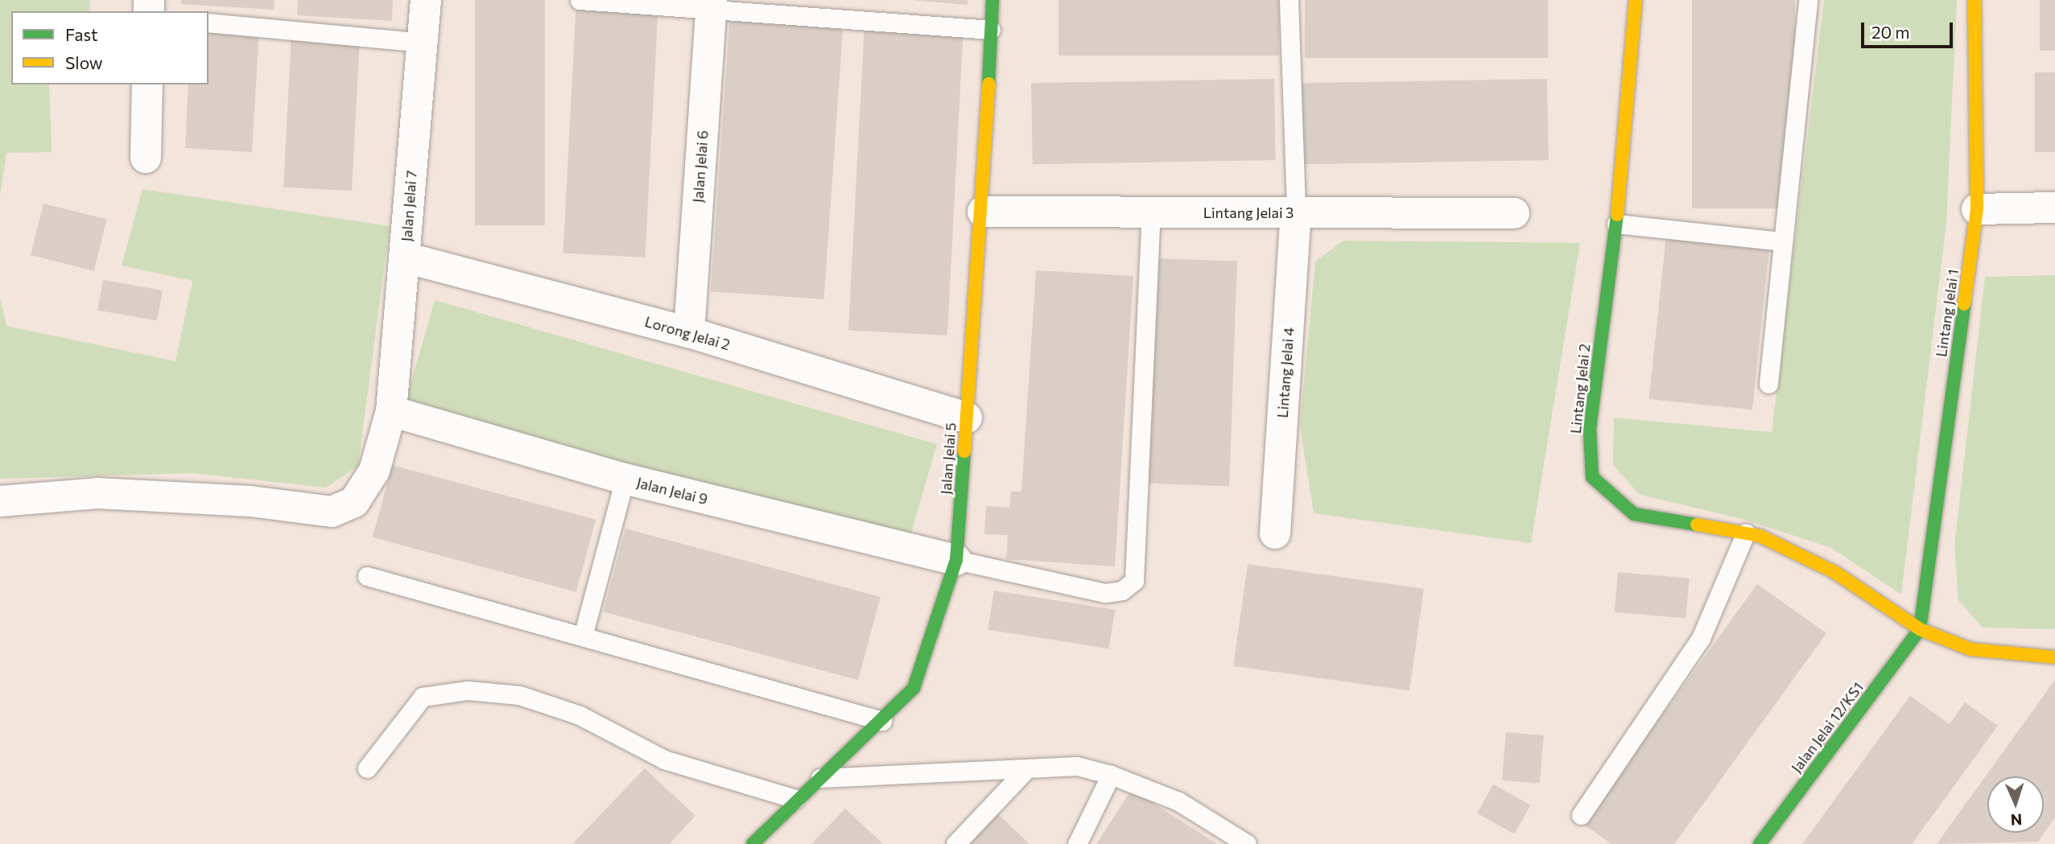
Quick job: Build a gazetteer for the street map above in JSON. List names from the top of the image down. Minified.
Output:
{"streets":{"street":["Jalan Jelai 6","Jalan Jelai 7","Lintang Jelai 3","Lintang Jelai 1","Lorong Jelai 2","Lintang Jelai 4","Lintang Jelai 2","Jalan Jelai 5","Jalan Jelai 9","Jalan Jelai 12/KS1"]},"crossings":[["Jalan Jelai 6","Lorong Jelai 2"],["Jalan Jelai 7","Lorong Jelai 2"],["Jalan Jelai 7","Jalan Jelai 9"],["Lintang Jelai 3","Lintang Jelai 4"],["Lintang Jelai 3","Jalan Jelai 5"],["Lintang Jelai 1","Lintang Jelai 2"],["Lintang Jelai 1","Jalan Jelai 12/KS1"],["Lorong Jelai 2","Jalan Jelai 5"],["Lintang Jelai 2","Jalan Jelai 12/KS1"],["Jalan Jelai 5","Jalan Jelai 9"]],"legend":["Fast","Slow"],"scale_bar":"20 m","north":"bottom"}
